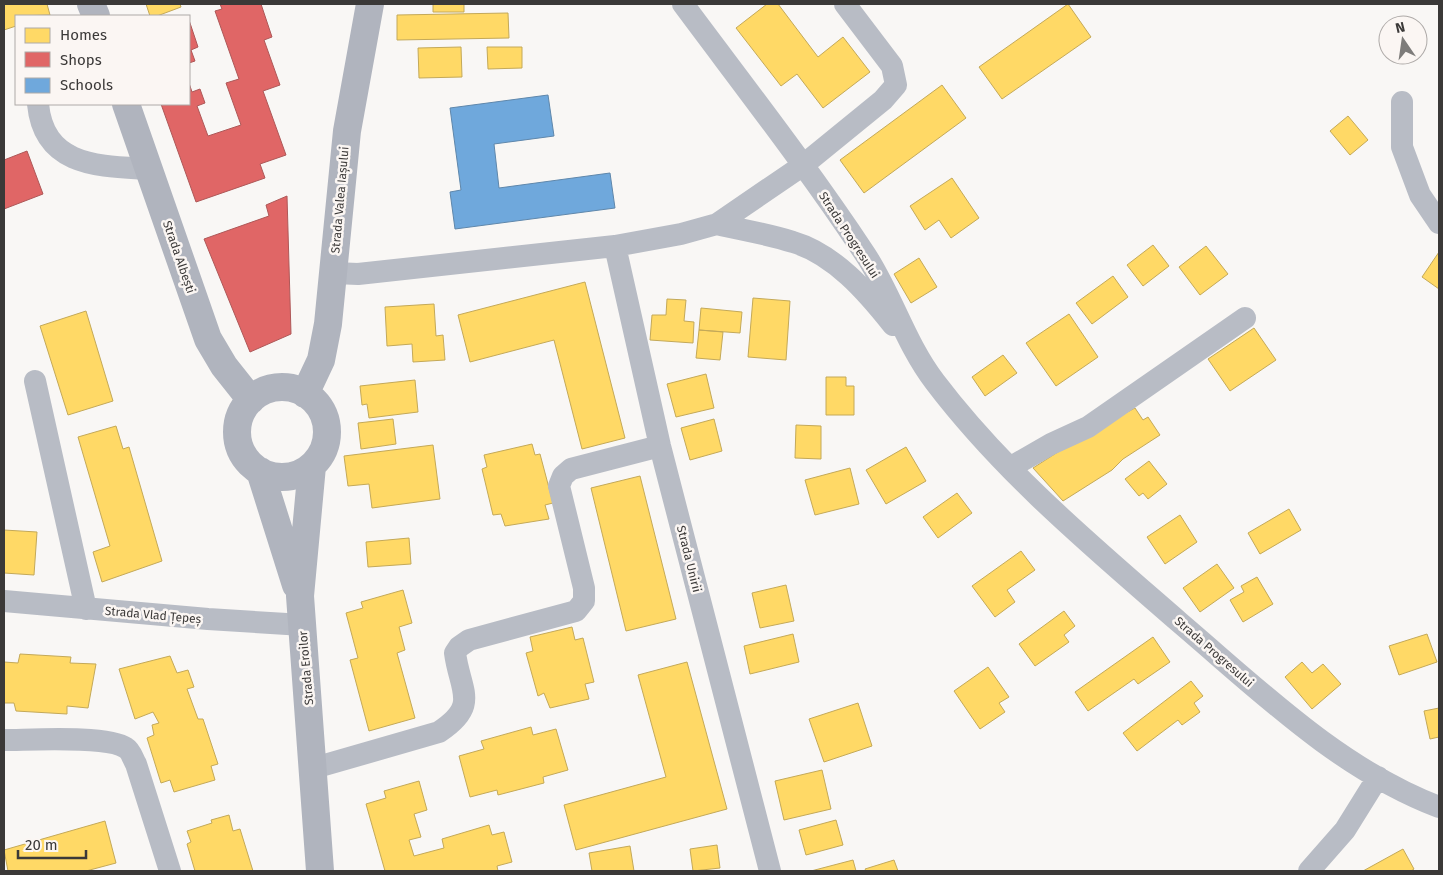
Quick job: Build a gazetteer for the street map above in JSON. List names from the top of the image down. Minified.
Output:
{"streets":{"main road":["Strada Valea Iașului","Strada Albești","Strada Eroilor"],"street":["Strada Progresului","Strada Unirii","Strada Vlad Țepeș"]},"crossings":[["Strada Valea Iașului","Strada Albești"],["Strada Valea Iașului","Strada Eroilor"],["Strada Albești","Strada Eroilor"],["Strada Vlad Țepeș","Strada Eroilor"]],"legend":["Homes","Shops","Schools"],"scale_bar":"20 m","north":"top"}
